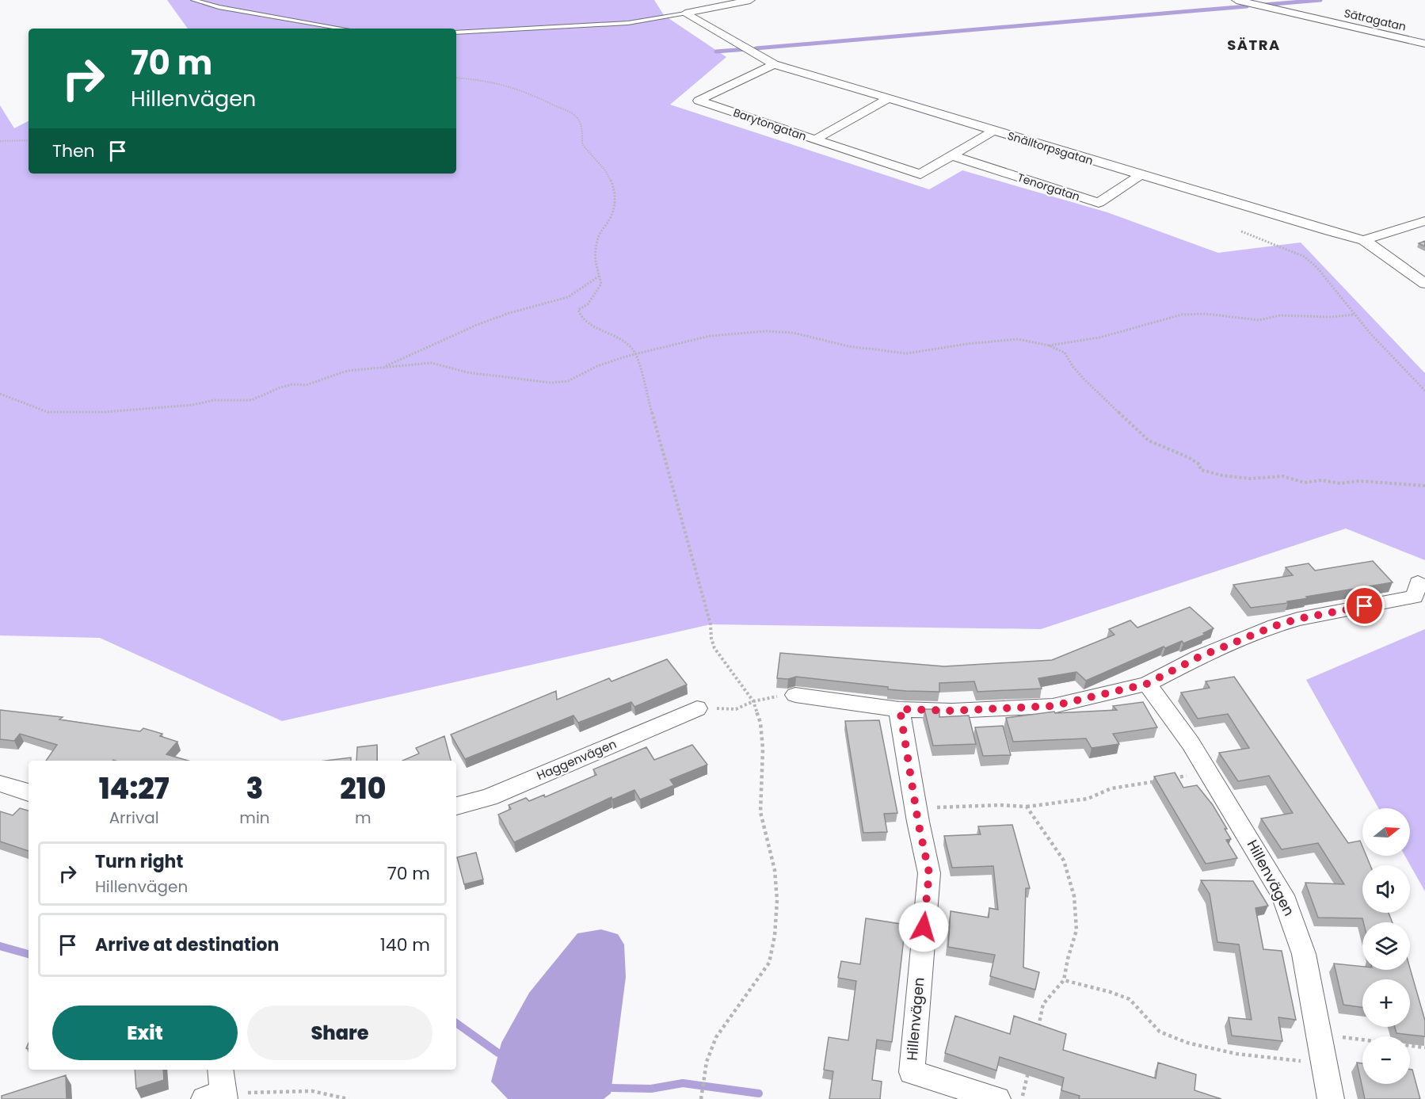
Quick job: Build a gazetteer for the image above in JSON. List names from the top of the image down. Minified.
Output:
{"streets":{"street":["Sätragatan","Barytongatan","Snälltorpsgatan","Tenorgatan","Haggenvägen","Hillenvägen"]},"crossings":[["Barytongatan","Snälltorpsgatan"],["Barytongatan","Tenorgatan"],["Snälltorpsgatan","Tenorgatan"]],"districts":["SÄTRA"],"north":"right","page":{"turn":["70 m","Hillenvägen"],"then":"Then","eta":["14:27","Arrival","3","min","210","m"],"map_buttons":["+","−"],"list":[{"name":"Turn right","note":"Hillenvägen","value":"70 m"},{"name":"Arrive at destination","value":"140 m"}],"buttons":["Exit","Share"]}}
